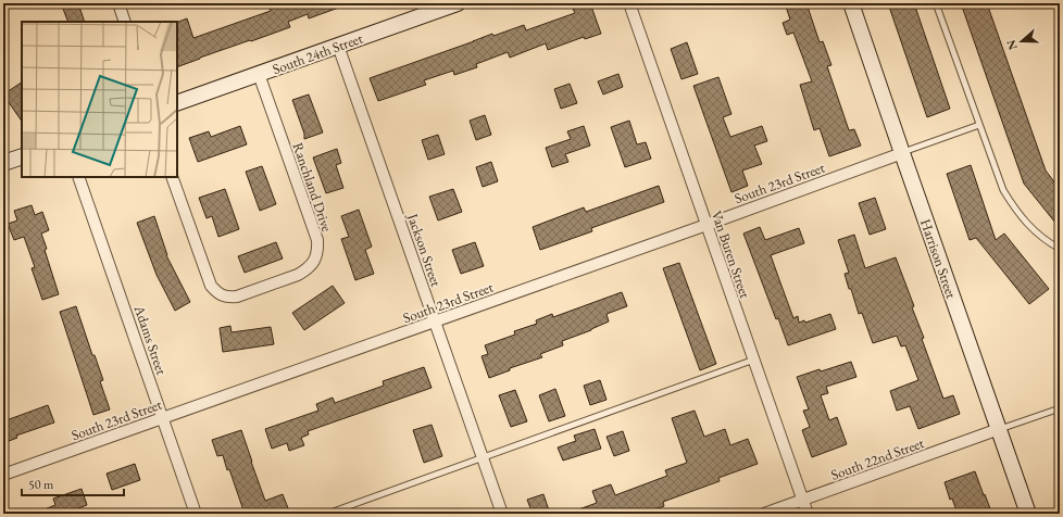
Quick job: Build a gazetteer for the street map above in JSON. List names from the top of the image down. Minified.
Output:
{"streets":{"street":["South 24th Street","South 23rd Street","Ranchland Drive","Jackson Street","Van Buren Street","Harrison Street","Adams Street","South 22nd Street"]},"crossings":[["South 24th Street","Ranchland Drive"],["South 24th Street","Jackson Street"],["South 23rd Street","Jackson Street"],["South 23rd Street","Van Buren Street"],["South 23rd Street","Harrison Street"],["South 23rd Street","Adams Street"],["Van Buren Street","South 22nd Street"],["Harrison Street","South 22nd Street"]],"scale_bar":"50 m","north":"left"}
